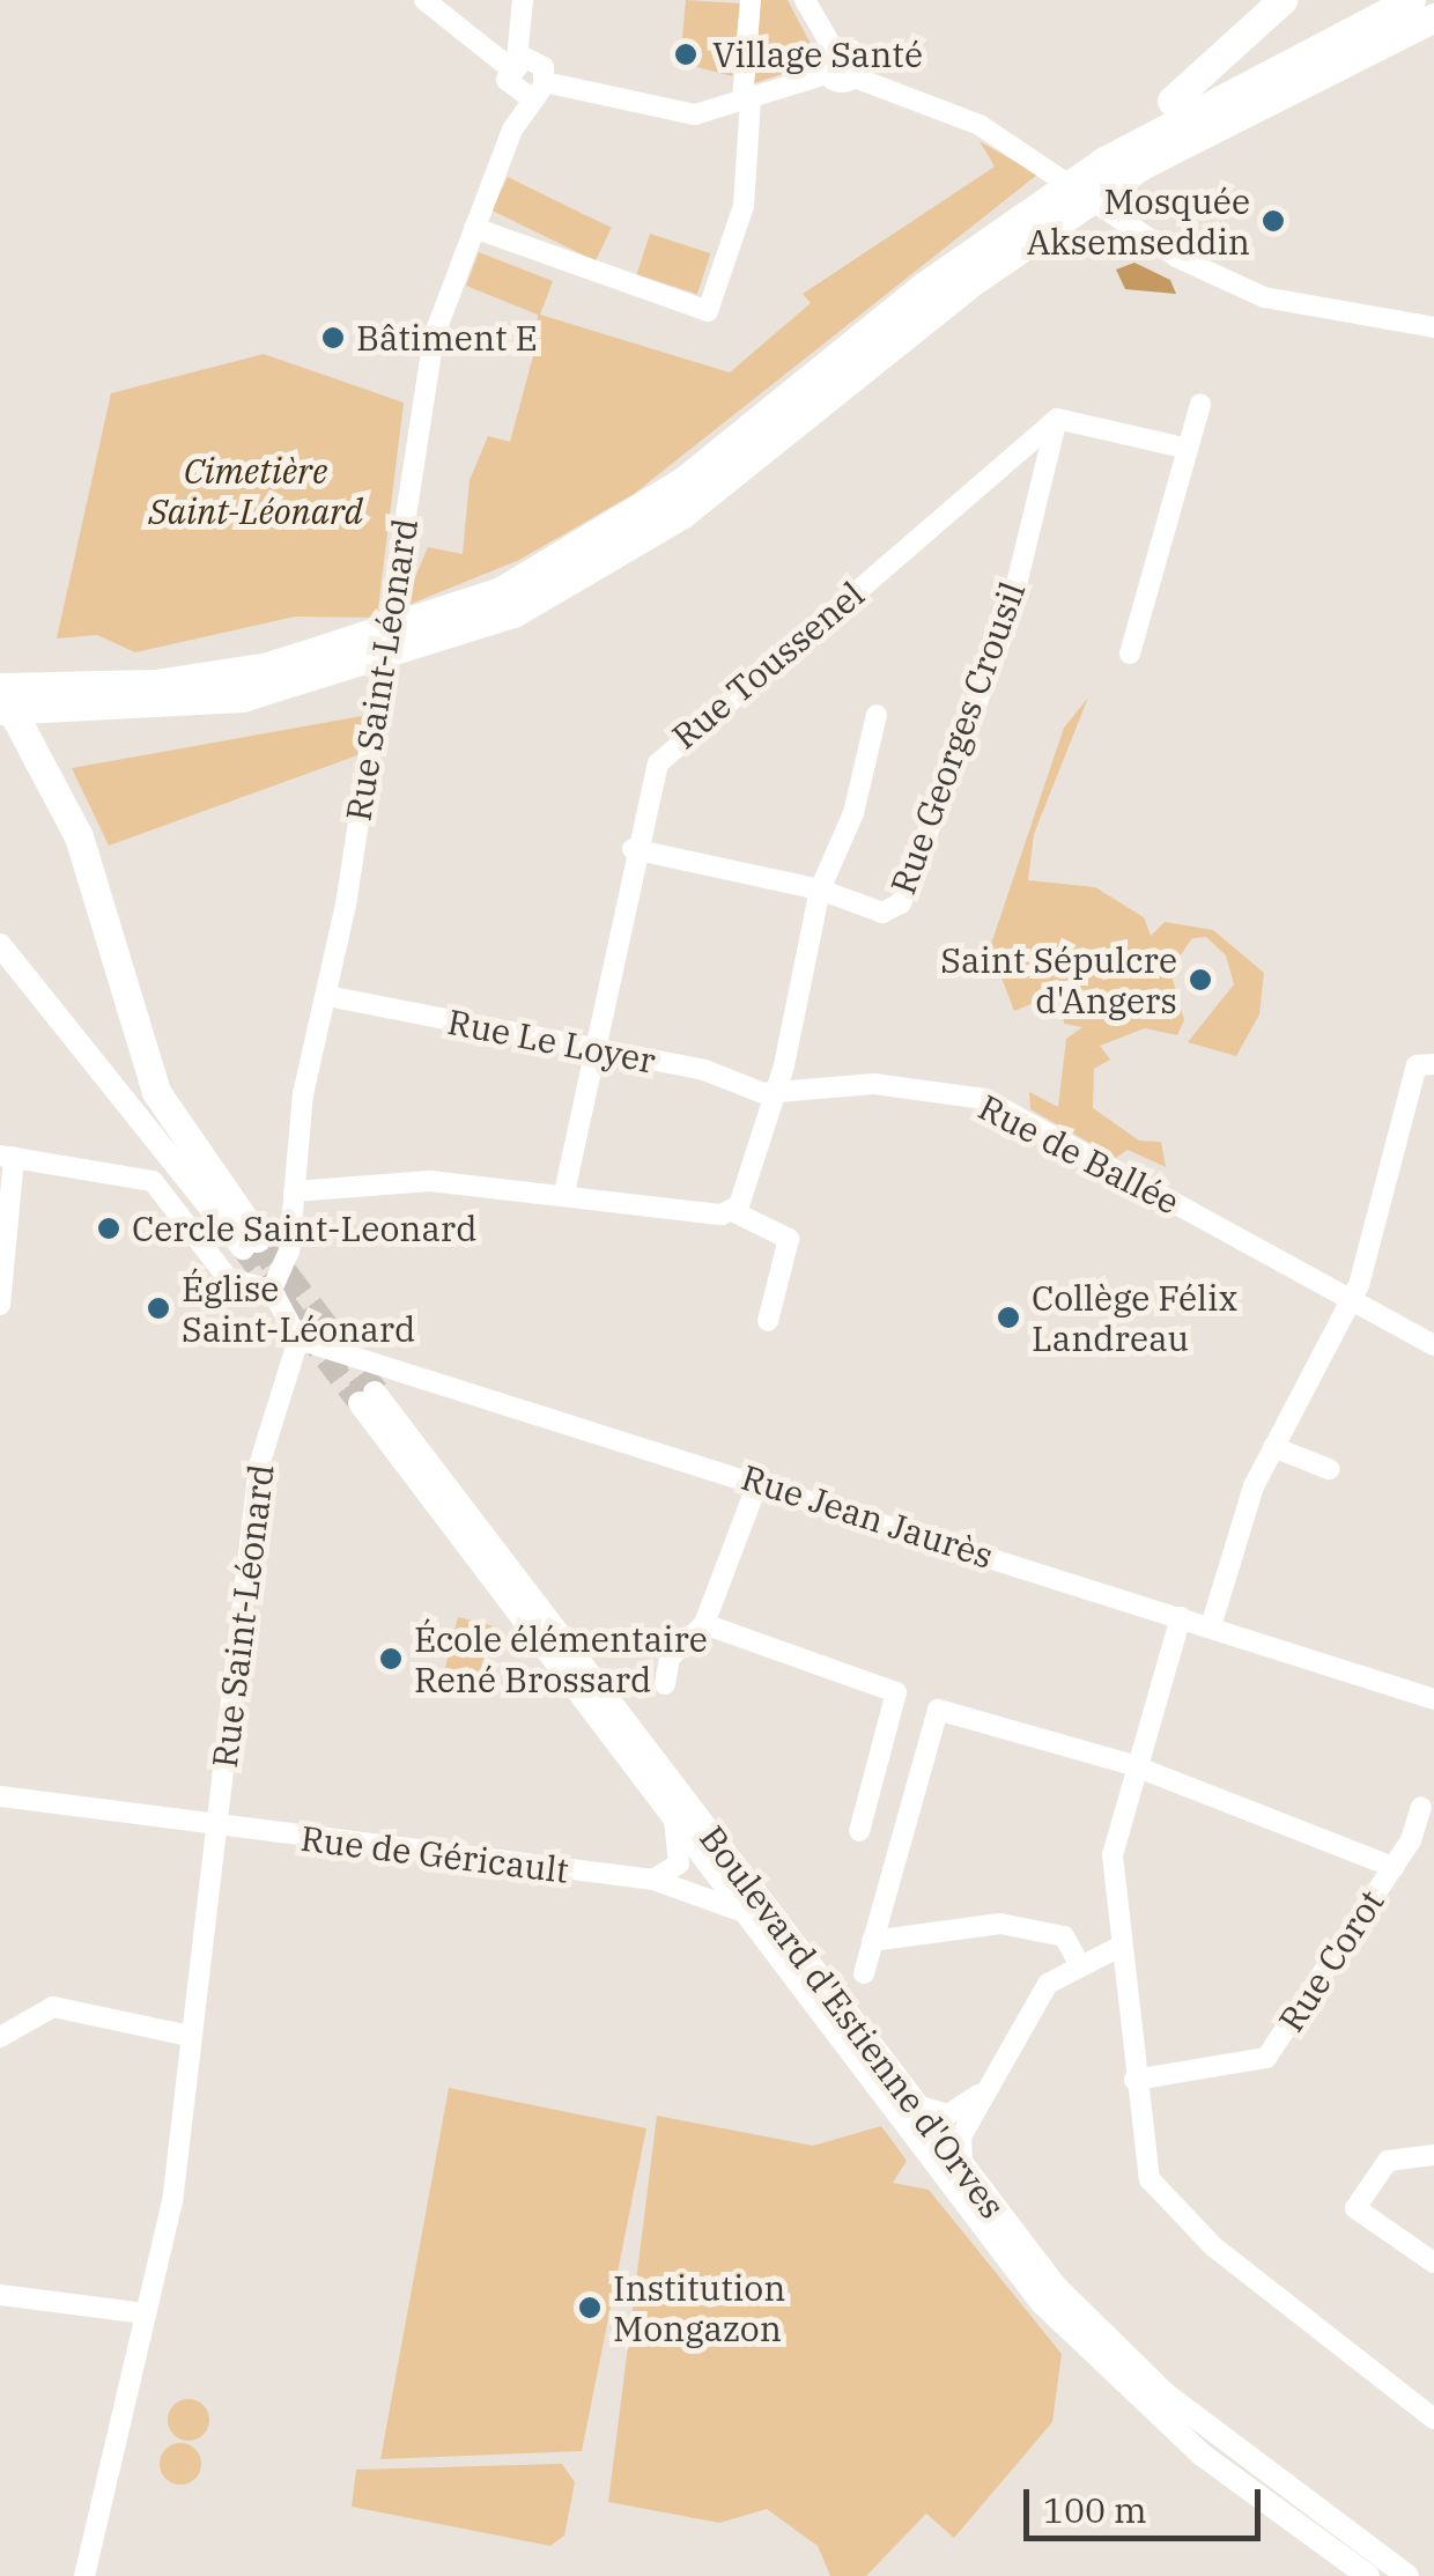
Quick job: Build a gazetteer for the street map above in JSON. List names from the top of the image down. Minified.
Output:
{"streets":{"main road":["Boulevard d'Estienne d'Orves"],"street":["Rue Toussenel","Rue Saint-Léonard","Rue Georges Crousil","Rue Le Loyer","Rue de Ballée","Rue Jean Jaurès","Rue de Géricault","Rue Corot"]},"crossings":[["Rue Toussenel","Rue Georges Crousil"],["Rue Toussenel","Rue Le Loyer"],["Rue Saint-Léonard","Rue Le Loyer"],["Rue Saint-Léonard","Rue Jean Jaurès"],["Rue Saint-Léonard","Rue de Géricault"],["Rue Le Loyer","Rue de Ballée"],["Rue de Géricault","Boulevard d'Estienne d'Orves"]],"parks":["Cimetière Saint-Léonard"],"places":["Village Santé","Mosquée Aksemseddin","Bâtiment E","Saint Sépulcre d'Angers","Cercle Saint-Leonard","Église Saint-Léonard","Collège Félix Landreau","École élémentaire René Brossard","Institution Mongazon"],"scale_bar":"100 m"}
